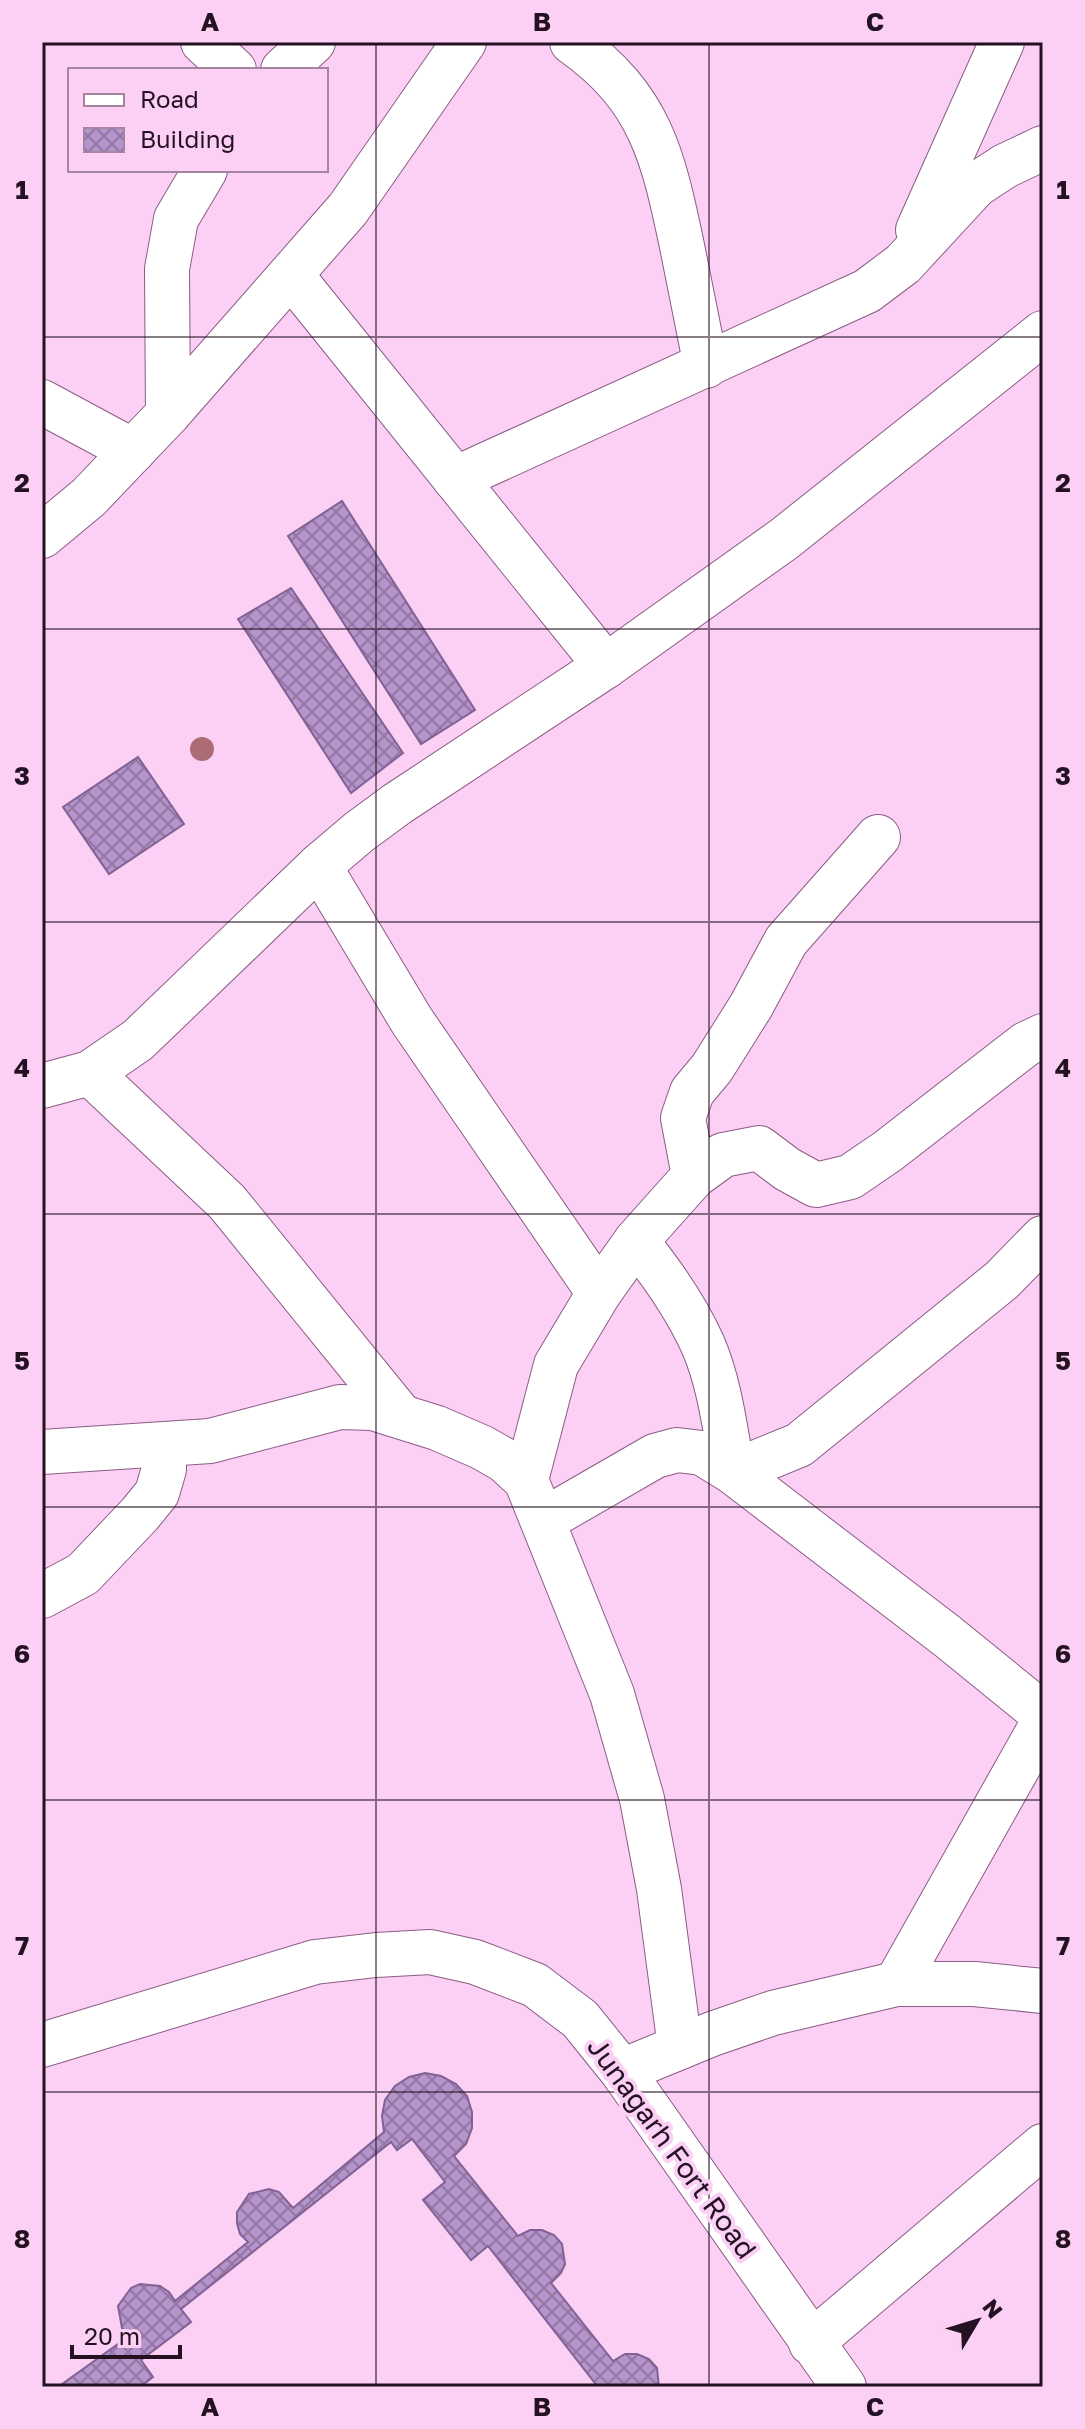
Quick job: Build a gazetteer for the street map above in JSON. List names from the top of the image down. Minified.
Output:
{"streets":{"street":["Junagarh Fort Road"]},"legend":["Road","Building"],"scale_bar":"20 m","north":"top right","grid":{"columns":["A","B","C"],"rows":["1","2","3","4","5","6","7","8"]}}
